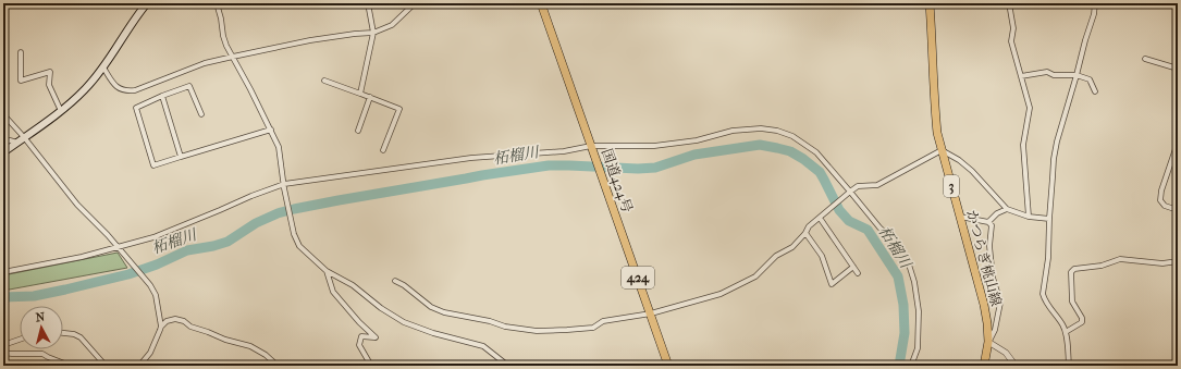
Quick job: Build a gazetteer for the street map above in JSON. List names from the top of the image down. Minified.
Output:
{"streets":{"main road":["国道424号","3","かつらぎ桃山線","424"]},"water":["柘榴川"],"north":"top"}
